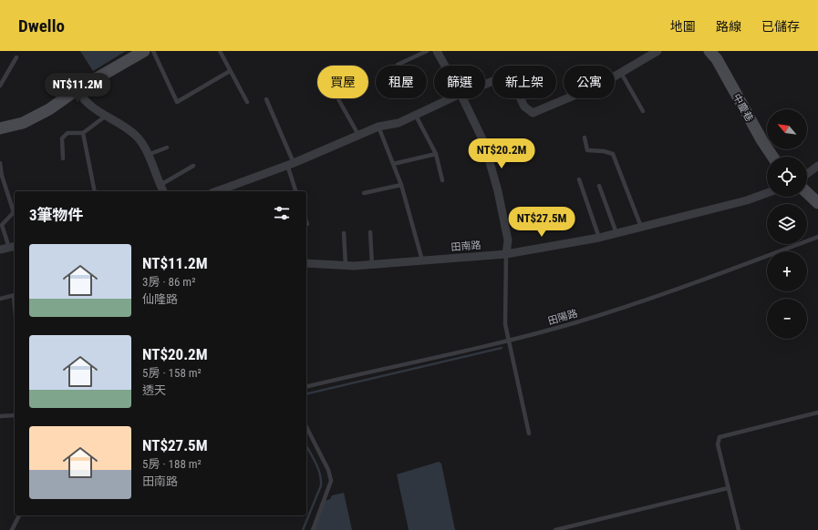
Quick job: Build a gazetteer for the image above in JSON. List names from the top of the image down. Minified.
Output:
{"streets":{"street":["中慶巷","田南路"],"lane":["田陽路"]},"north":"top left","page":{"header":"Dwello","nav":["地圖","路線","已儲存"],"chip":["買屋","租屋","篩選","新上架","公寓"],"price":["NT$11.2M","NT$20.2M","NT$27.5M"],"map_buttons":["+","−"],"heading":"3筆物件","list":[{"name":"NT$11.2M","note":"3房 · 86 m² · 仙隆路"},{"name":"NT$20.2M","note":"5房 · 158 m² · 透天"},{"name":"NT$27.5M","note":"5房 · 188 m² · 田南路"}]}}
